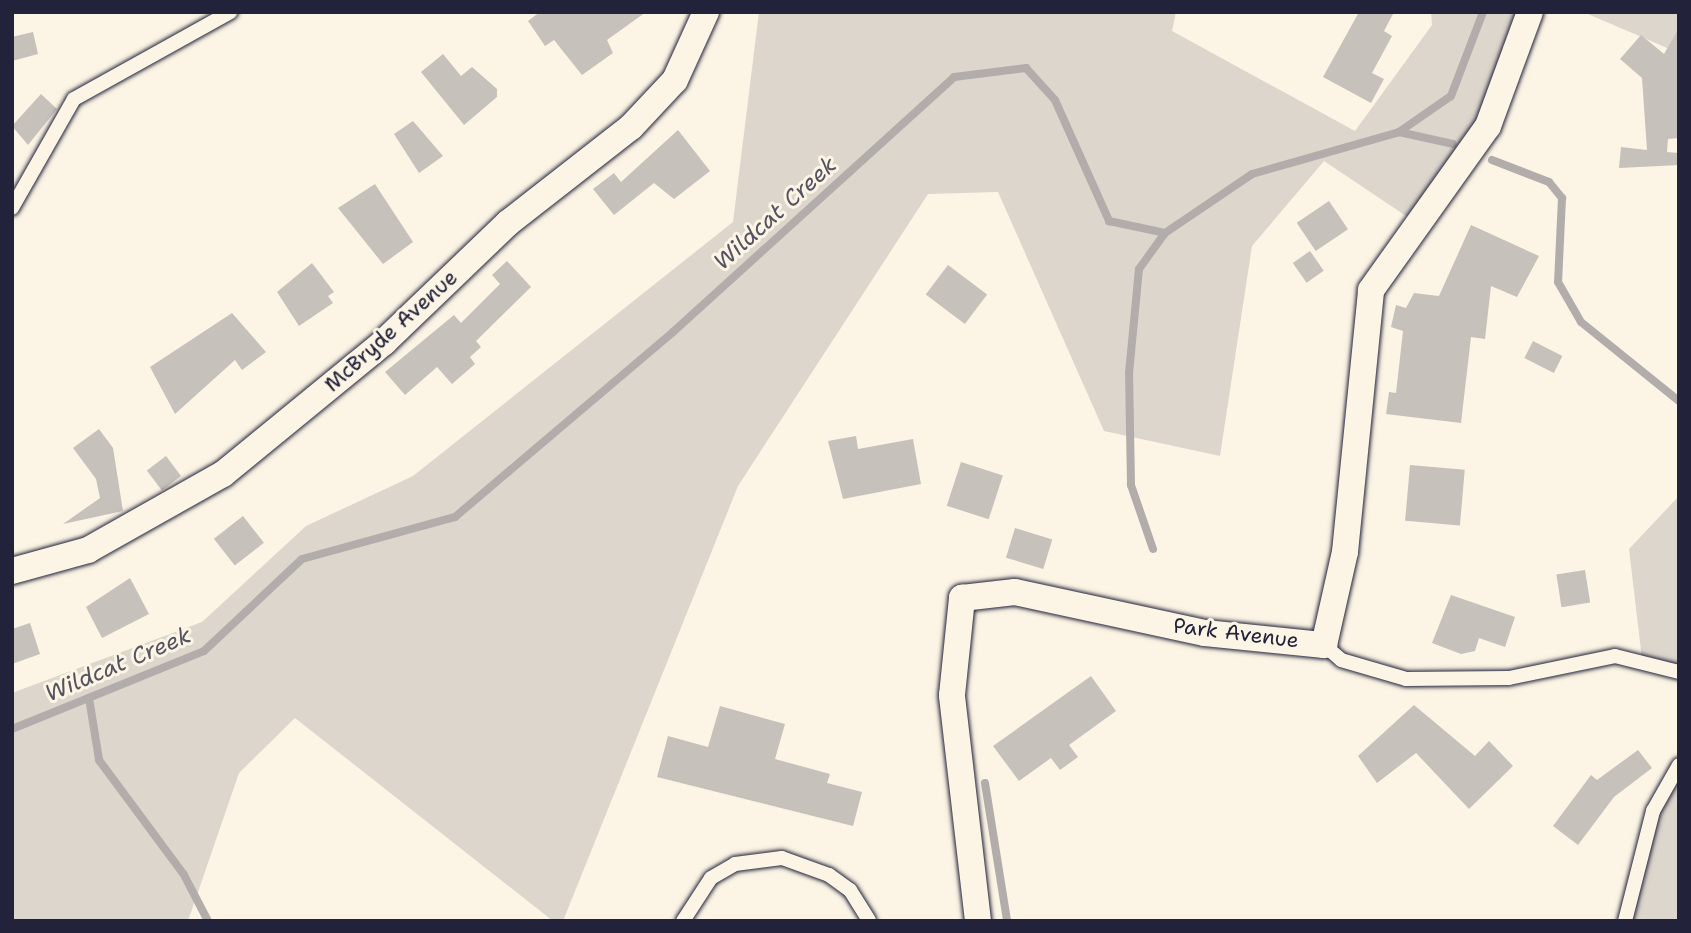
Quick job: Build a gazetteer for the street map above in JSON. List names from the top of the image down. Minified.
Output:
{"streets":{"street":["McBryde Avenue","Park Avenue"]},"water":["Wildcat Creek"]}
